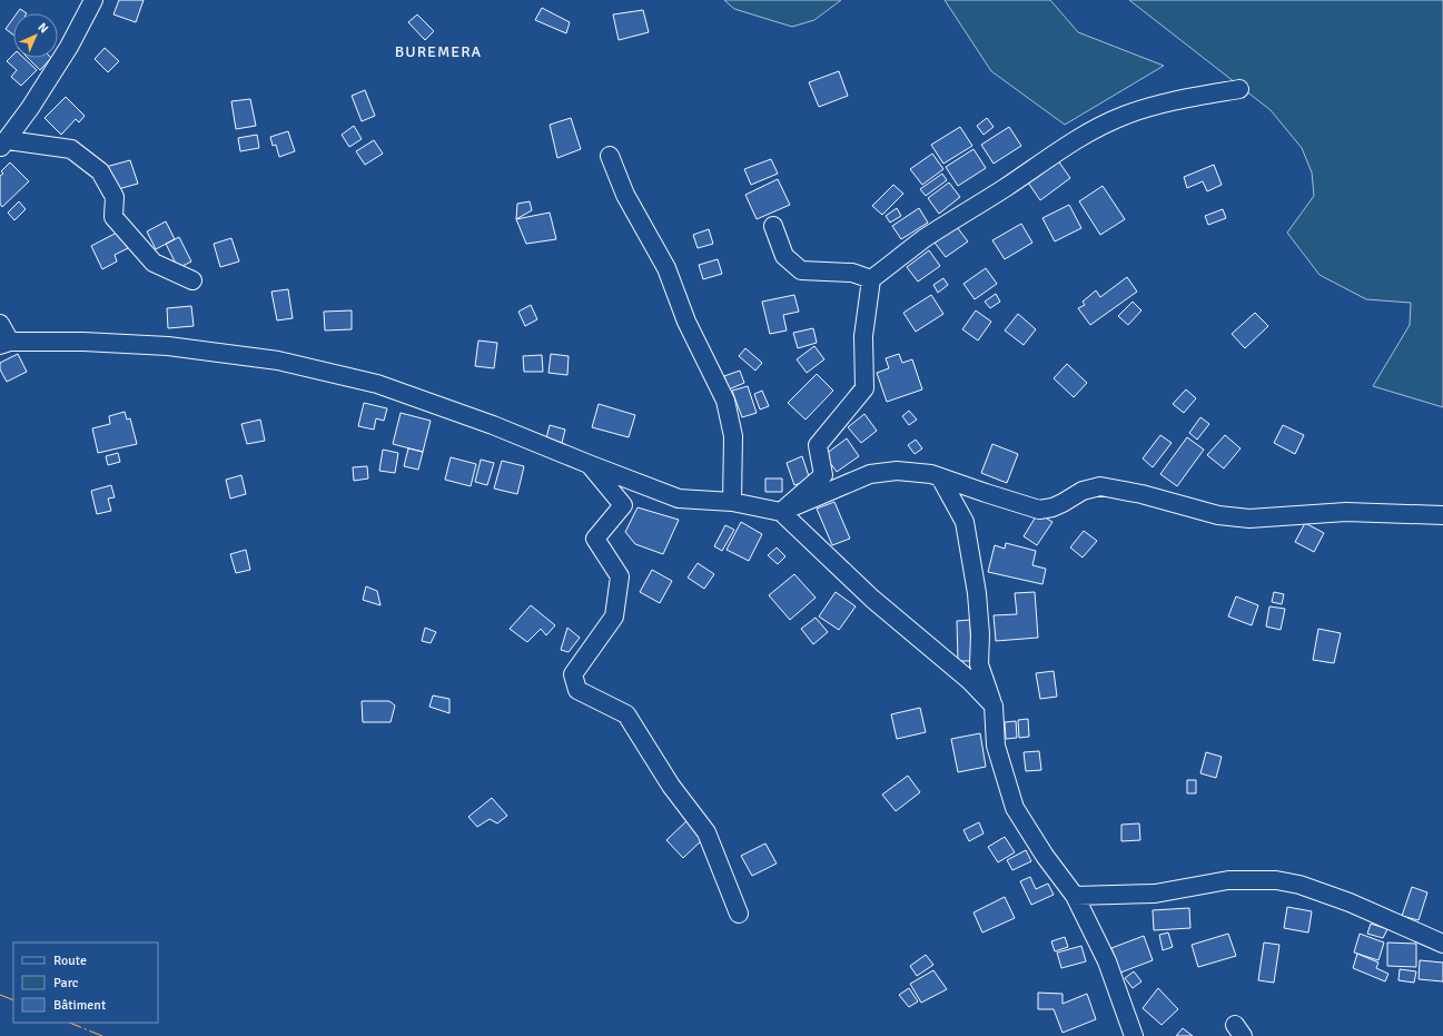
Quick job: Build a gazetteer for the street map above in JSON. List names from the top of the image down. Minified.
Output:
{"districts":["BUREMERA"],"legend":["Route","Parc","Bâtiment"],"north":"top right"}
